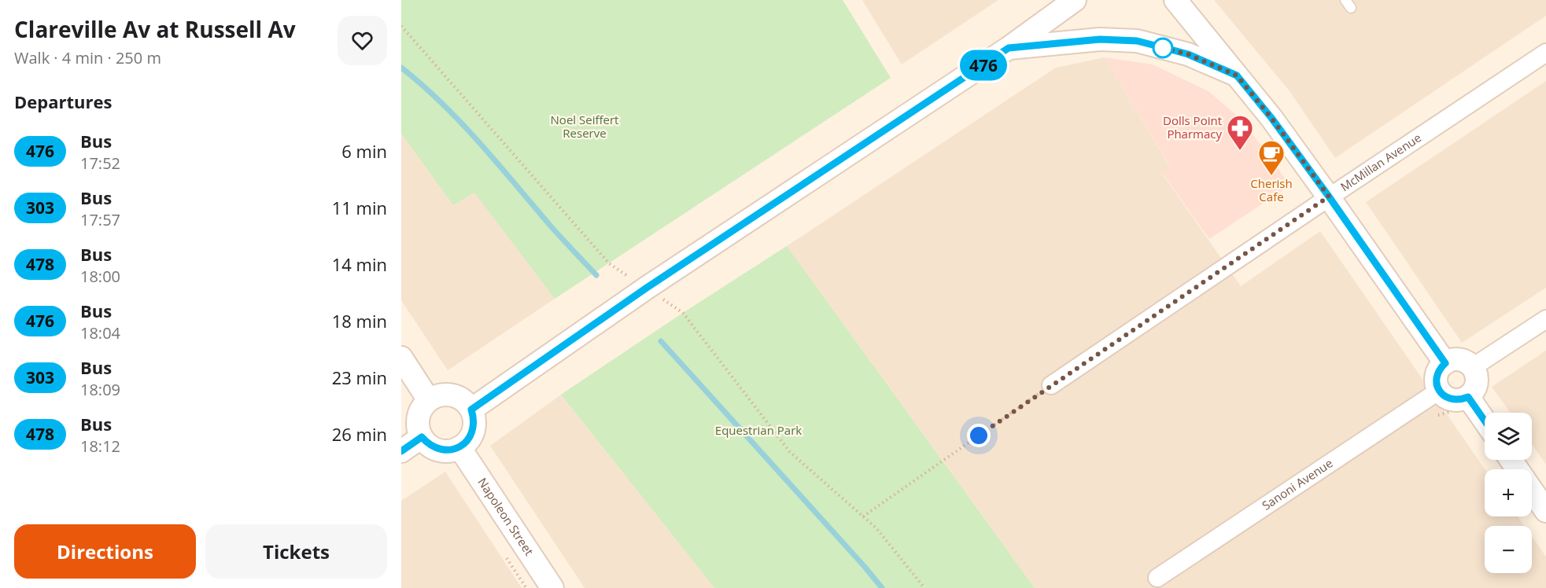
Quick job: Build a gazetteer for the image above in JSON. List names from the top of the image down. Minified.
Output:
{"streets":{"street":["McMillan Avenue","Sanoni Avenue","Napoleon Street"]},"parks":["Noel Seiffert Reserve","Equestrian Park"],"places":{"pharmacy":["Dolls Point Pharmacy"],"cafe":["Cherish Cafe"]},"lines":["bus line 476"],"page":{"heading":[["Clareville Av at Russell Av","Walk · 4 min · 250 m"],"Departures"],"on_map":"476","list":[{"mark":"476","name":"Bus","note":"17:52","value":"6 min"},{"mark":"303","name":"Bus","note":"17:57","value":"11 min"},{"mark":"478","name":"Bus","note":"18:00","value":"14 min"},{"mark":"476","name":"Bus","note":"18:04","value":"18 min"},{"mark":"303","name":"Bus","note":"18:09","value":"23 min"},{"mark":"478","name":"Bus","note":"18:12","value":"26 min"}],"map_buttons":["+","−"],"buttons":["Directions","Tickets"]}}
